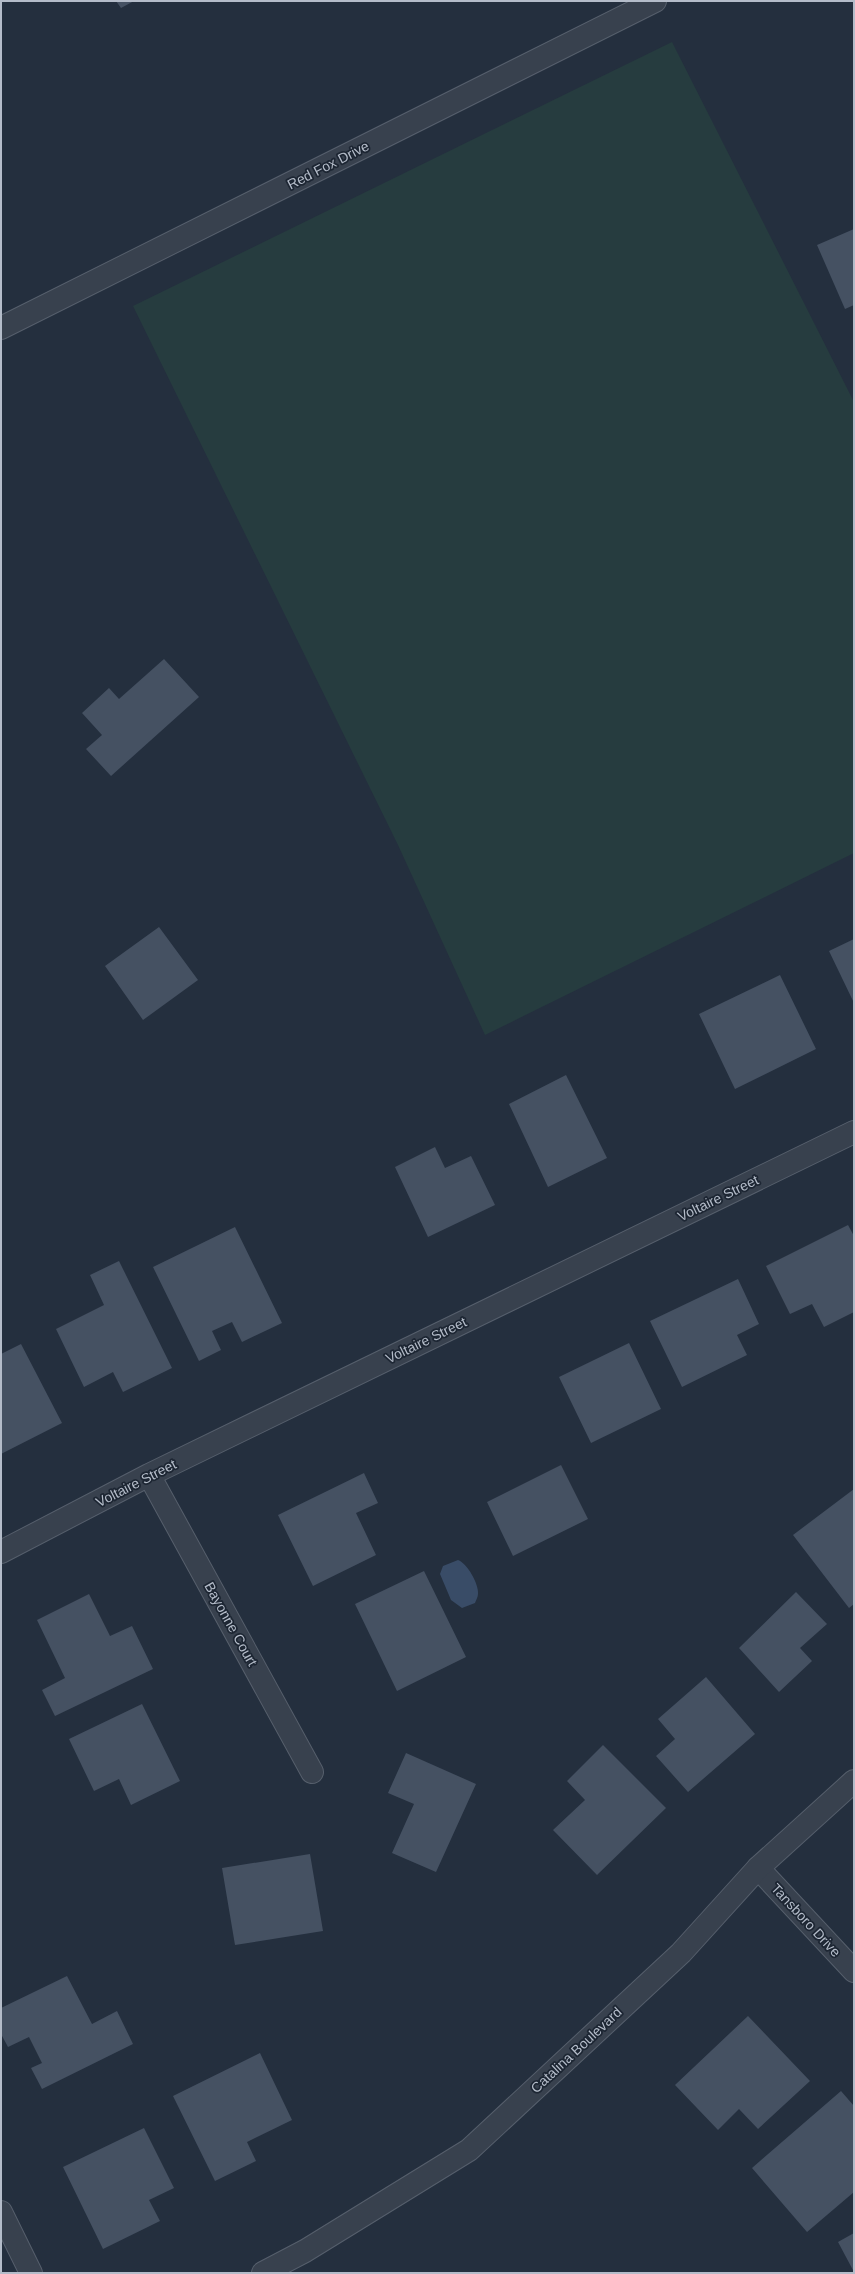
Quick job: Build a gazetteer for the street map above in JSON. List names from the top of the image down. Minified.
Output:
{"streets":{"street":["Red Fox Drive","Voltaire Street","Bayonne Court","Tansboro Drive","Catalina Boulevard"]},"crossings":[["Voltaire Street","Bayonne Court"],["Tansboro Drive","Catalina Boulevard"]]}
